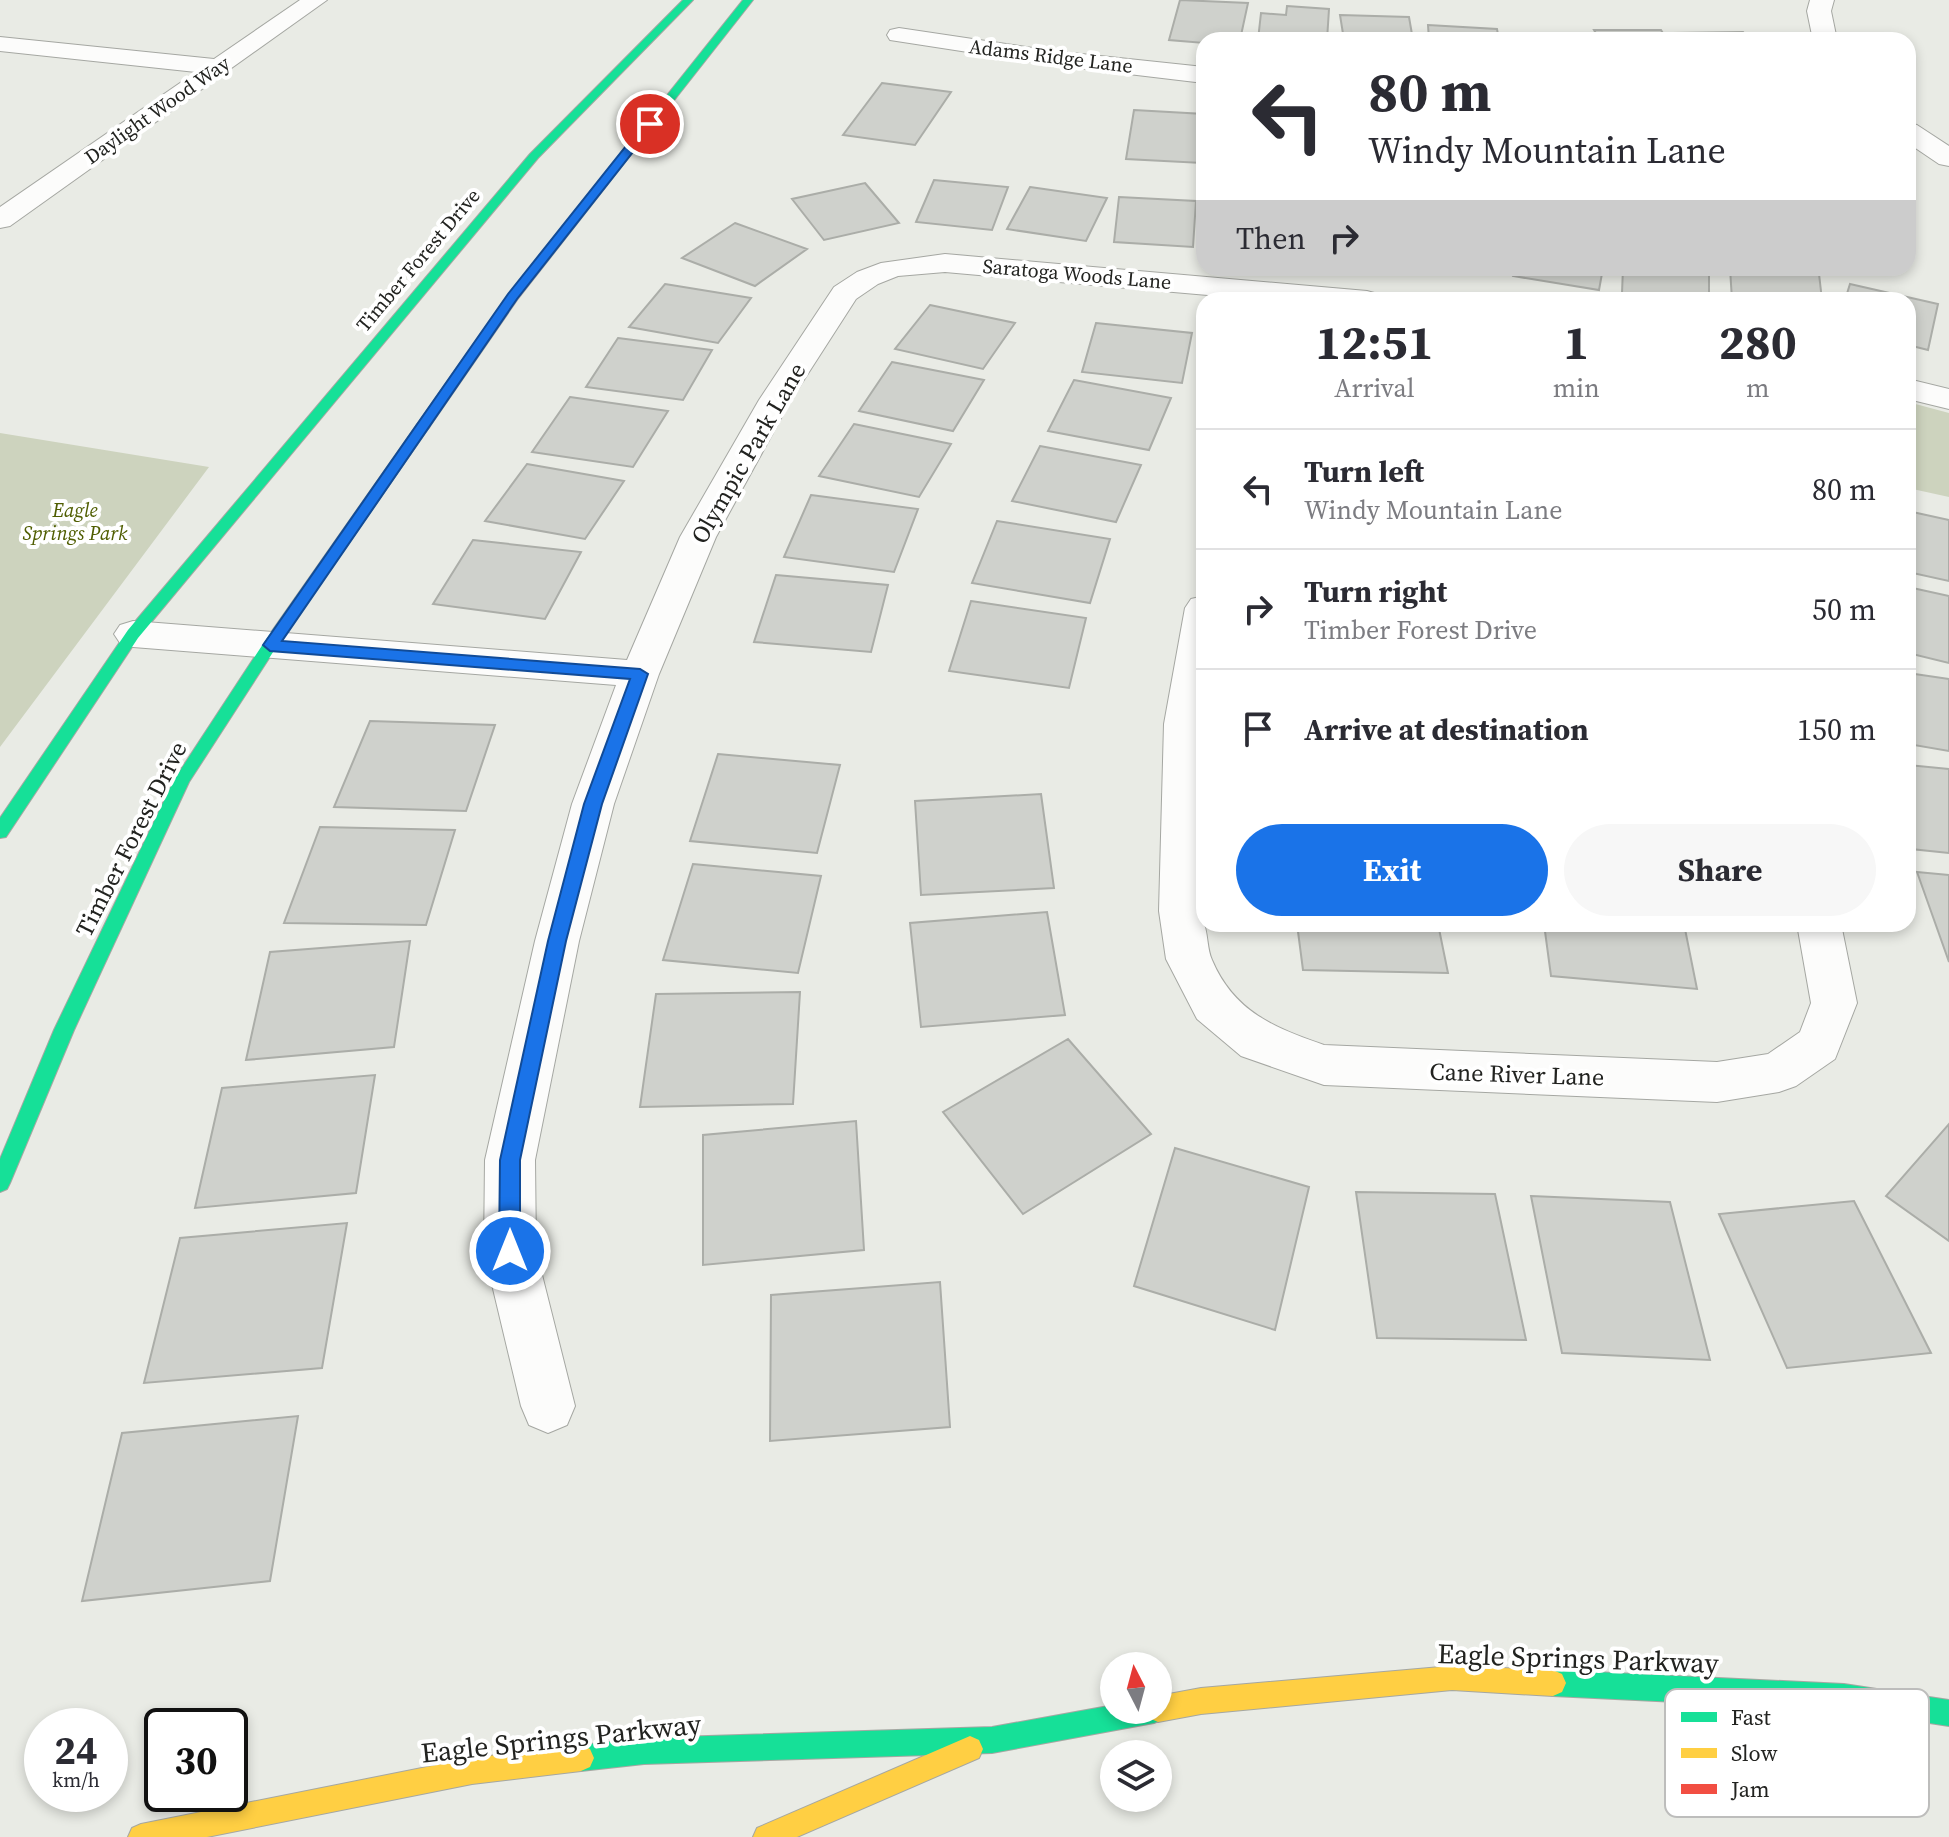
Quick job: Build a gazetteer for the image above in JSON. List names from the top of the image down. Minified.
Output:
{"streets":{"main road":["Timber Forest Drive","Eagle Springs Parkway"],"street":["Adams Ridge Lane","Daylight Wood Way","Saratoga Woods Lane","Olympic Park Lane","Cane River Lane"]},"crossings":[["Saratoga Woods Lane","Olympic Park Lane"]],"parks":["Eagle Springs Park"],"legend":["Fast","Slow","Jam"],"north":"top","page":{"turn":["80 m","Windy Mountain Lane"],"then":"Then","eta":["12:51","Arrival","1","min","280","m"],"list":[{"name":"Turn left","note":"Windy Mountain Lane","value":"80 m"},{"name":"Turn right","note":"Timber Forest Drive","value":"50 m"},{"name":"Arrive at destination","value":"150 m"}],"buttons":["Exit","Share"],"speed":"24 km/h","limit":"30"}}
